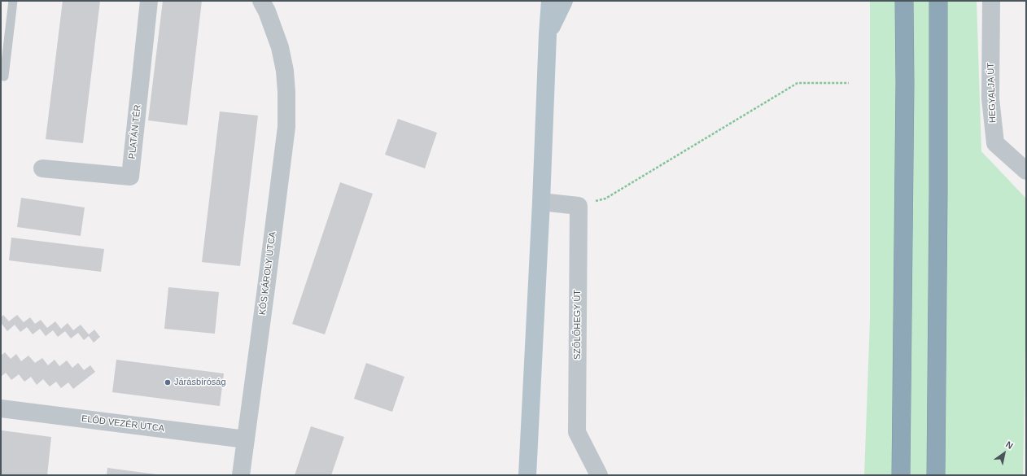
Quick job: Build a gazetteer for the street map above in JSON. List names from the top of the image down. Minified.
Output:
{"streets":{"street":["HEGYALJA ÚT","PLATÁN TÉR","KÓS KÁROLY UTCA","SZŐLŐHEGY ÚT","ELŐD VEZÉR UTCA"]},"crossings":[["KÓS KÁROLY UTCA","ELŐD VEZÉR UTCA"]],"places":["Járásbíróság"],"north":"top right"}
